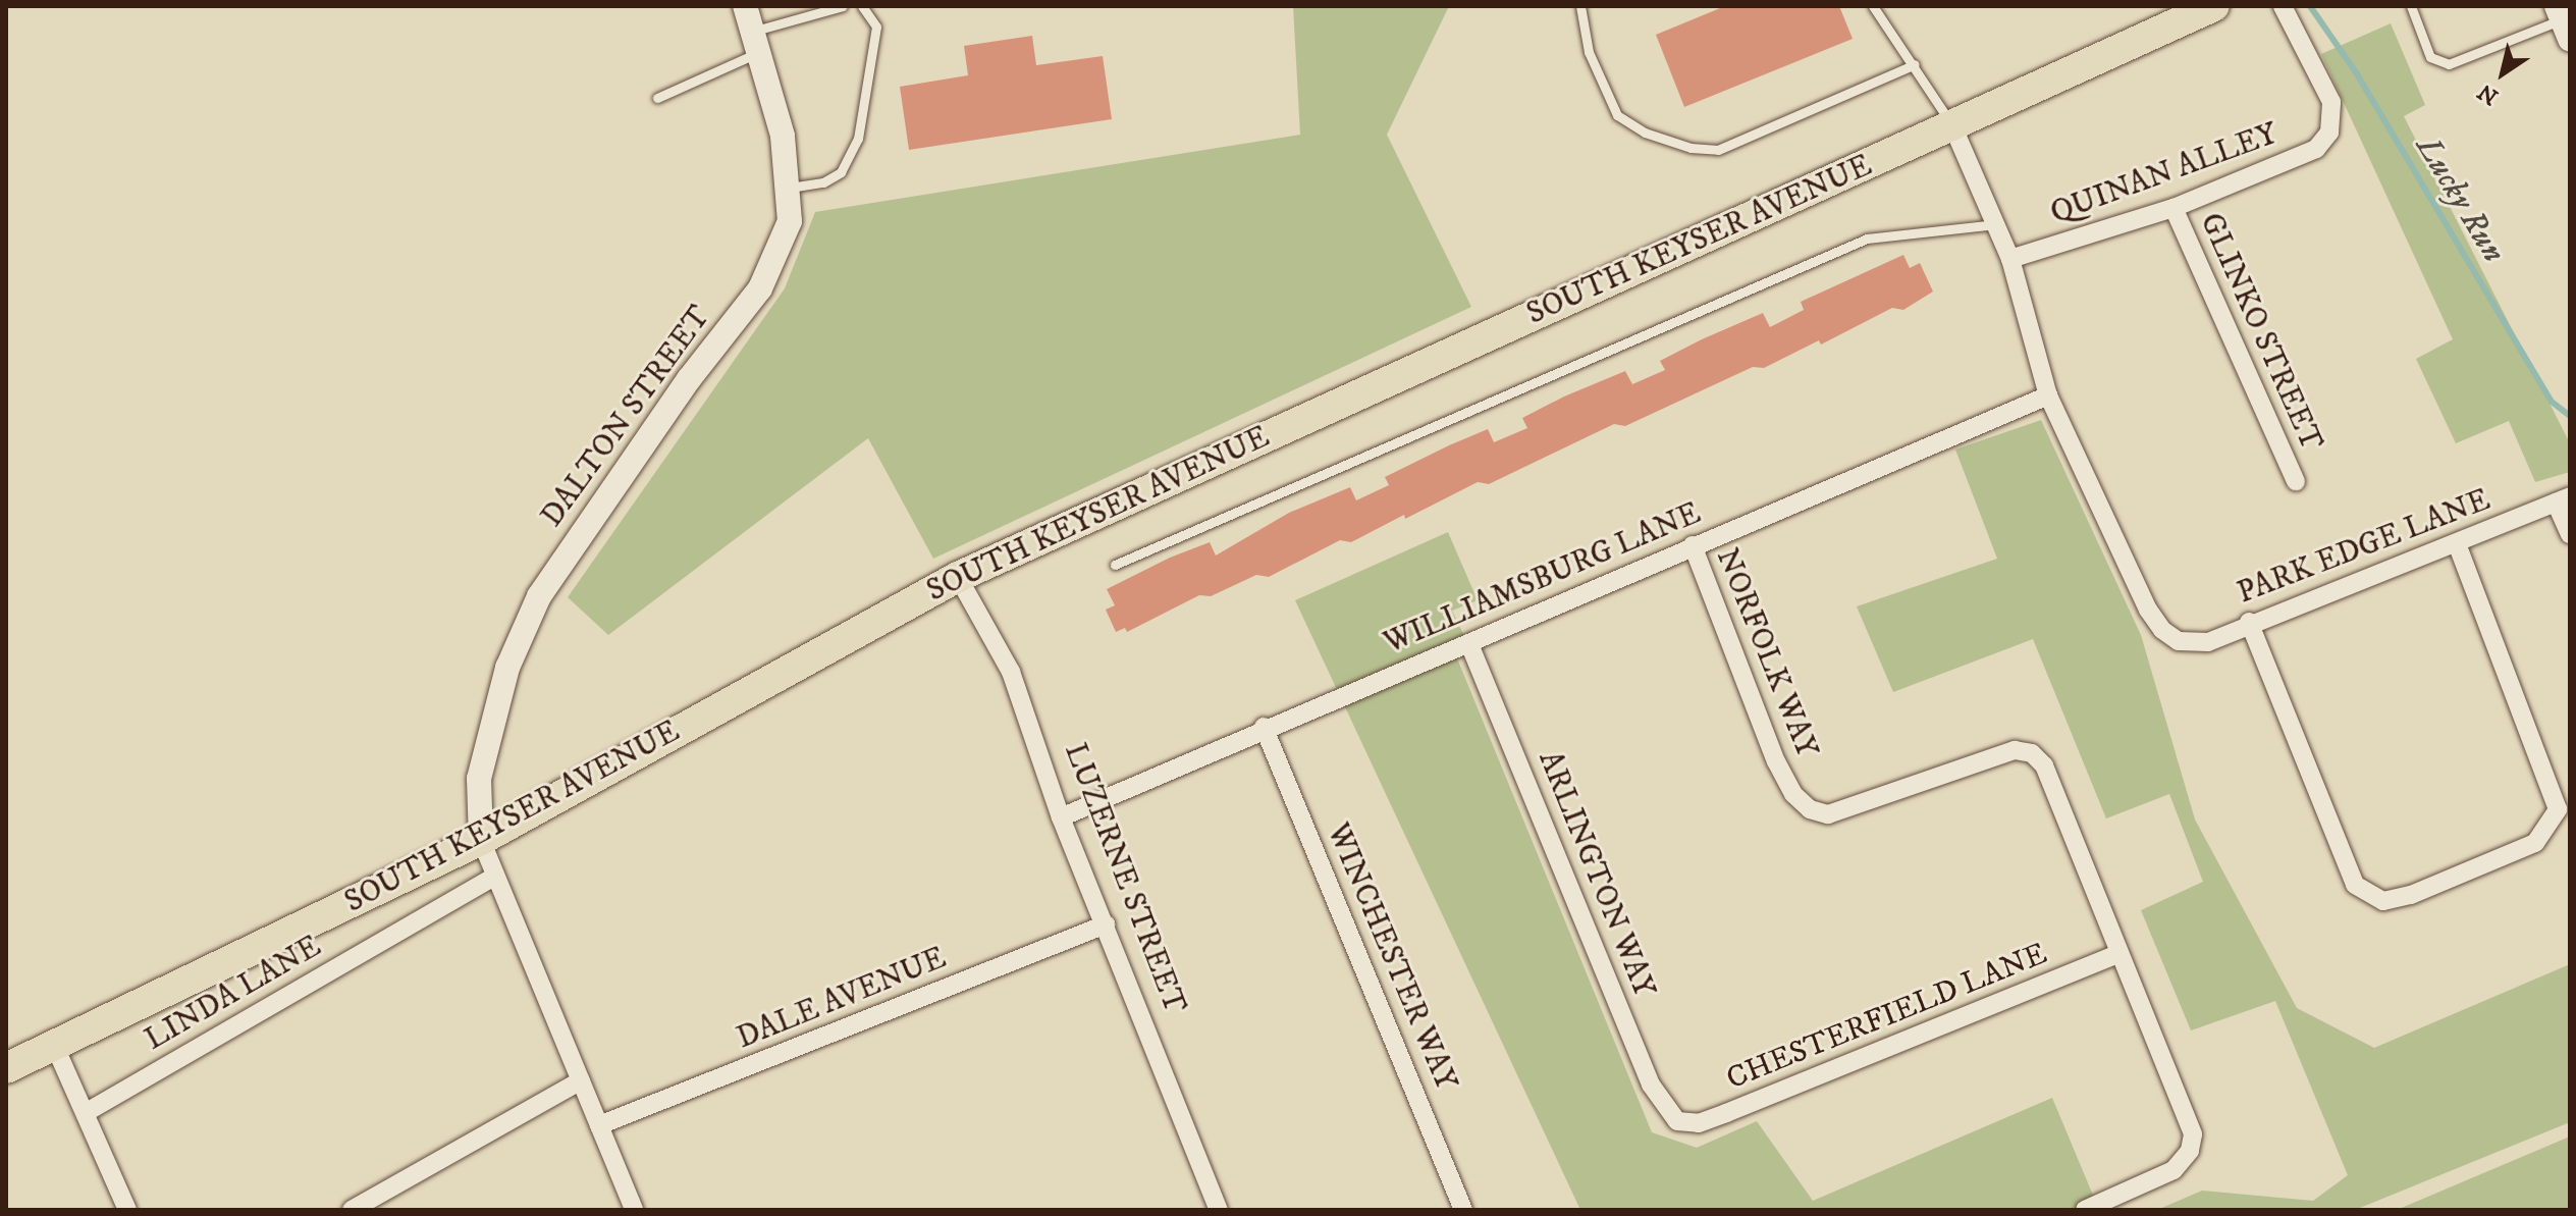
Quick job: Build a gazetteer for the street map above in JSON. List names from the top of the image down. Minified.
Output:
{"streets":{"main road":["SOUTH KEYSER AVENUE"],"street":["QUINAN ALLEY","GLINKO STREET","DALTON STREET","PARK EDGE LANE","WILLIAMSBURG LANE","NORFOLK WAY","ARLINGTON WAY","LUZERNE STREET","WINCHESTER WAY","LINDA LANE","DALE AVENUE","CHESTERFIELD LANE"]},"crossings":[["QUINAN ALLEY","GLINKO STREET"],["SOUTH KEYSER AVENUE","DALTON STREET"],["SOUTH KEYSER AVENUE","LUZERNE STREET"],["PARK EDGE LANE","WILLIAMSBURG LANE"],["WILLIAMSBURG LANE","NORFOLK WAY"],["WILLIAMSBURG LANE","ARLINGTON WAY"],["WILLIAMSBURG LANE","LUZERNE STREET"],["WILLIAMSBURG LANE","WINCHESTER WAY"],["NORFOLK WAY","CHESTERFIELD LANE"],["ARLINGTON WAY","CHESTERFIELD LANE"],["LUZERNE STREET","DALE AVENUE"]],"water":["Lucky Run"],"north":"bottom left"}
